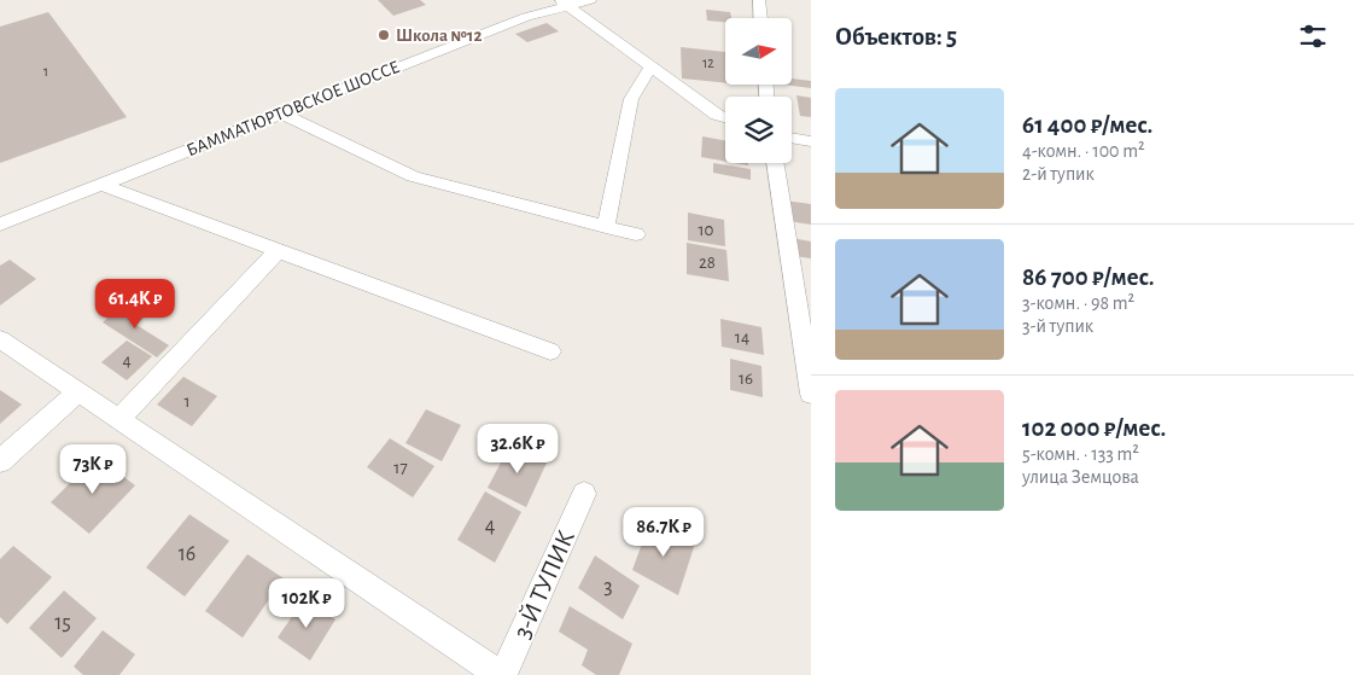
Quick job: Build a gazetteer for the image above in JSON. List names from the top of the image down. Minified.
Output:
{"streets":{"street":["БАММАТЮРТОВСКОЕ ШОССЕ","3-Й ТУПИК"]},"places":["Школа №12"],"house_numbers":["12","1","10","28","14","4","16","1","17","4","16","3","15"],"north":"right","page":{"heading":"Объектов: 5","list":[{"name":"61 400 ₽/мес.","note":"4-комн. · 100 m² · 2-й тупик"},{"name":"86 700 ₽/мес.","note":"3-комн. · 98 m² · 3-й тупик"},{"name":"102 000 ₽/мес.","note":"5-комн. · 133 m² · улица Земцова"}],"price":["61.4K ₽","32.6K ₽","73K ₽","86.7K ₽","102K ₽"]}}
